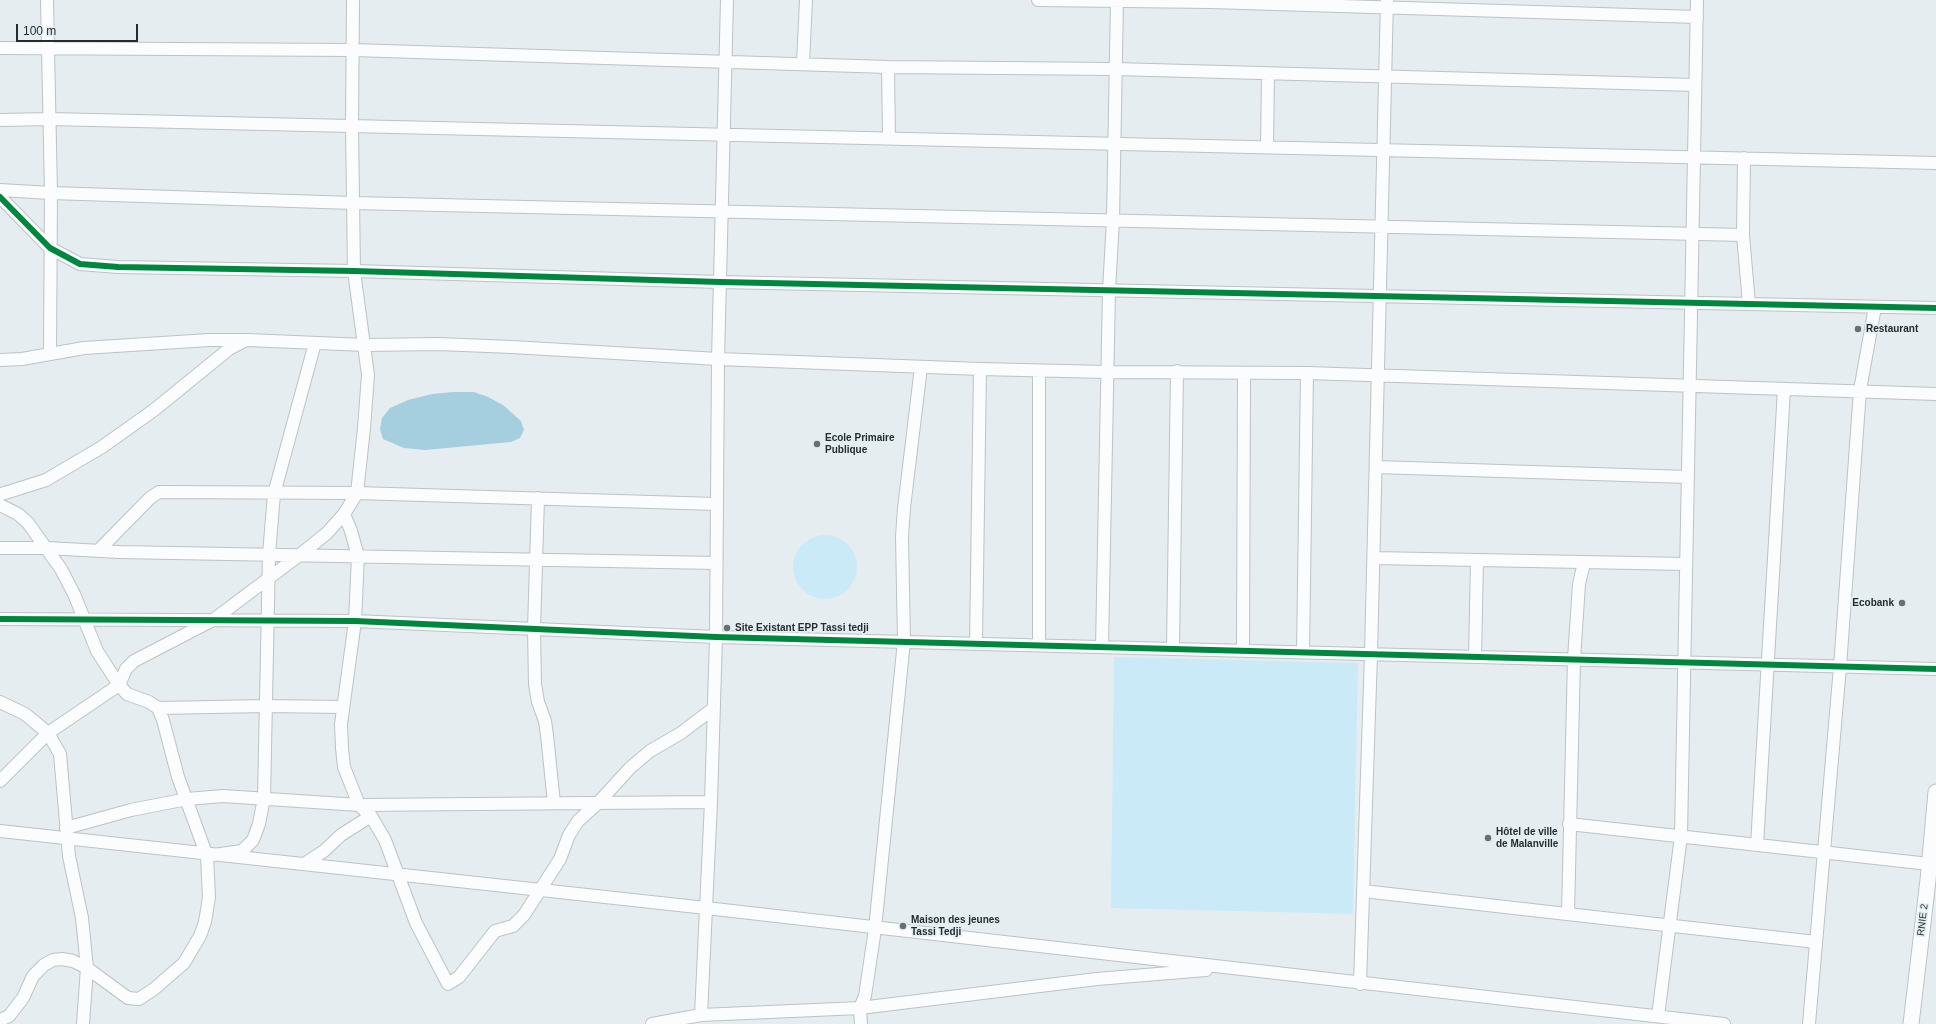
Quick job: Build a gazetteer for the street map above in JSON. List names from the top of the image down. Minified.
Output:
{"streets":{"main road":["RNIE 2"]},"places":["Restaurant","Ecole Primaire Publique","Ecobank","Site Existant EPP Tassi tedji","Hôtel de ville de Malanville","Maison des jeunes Tassi Tedji"],"scale_bar":"100 m"}
